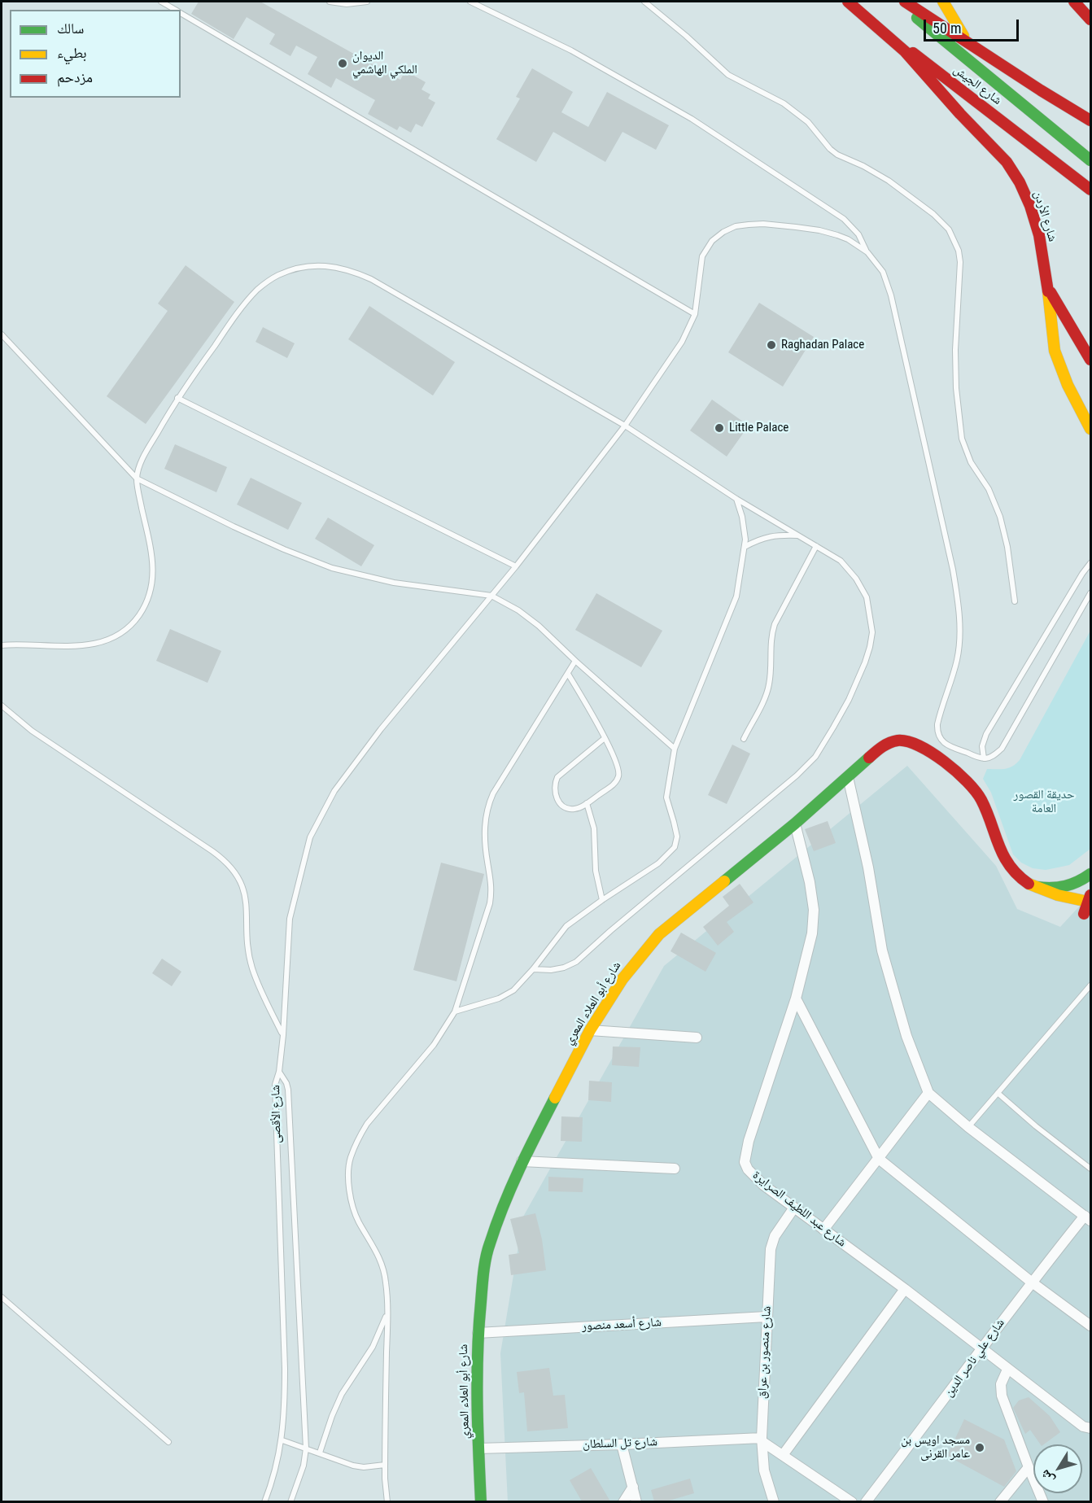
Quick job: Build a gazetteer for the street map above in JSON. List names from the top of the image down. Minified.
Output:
{"streets":{"main road":["شارع الجيش","شارع الأردن","شارع أبو العلاء المعري"],"street":["شارع عبد اللطيف الصرايرة","شارع أسعد منصور","شارع منصور بن عراق","شارع علي ناصر الدين","شارع تل السلطان"],"lane":["شارع الأقصى"]},"crossings":[["شارع الجيش","شارع الأردن"],["شارع أبو العلاء المعري","شارع عبد اللطيف الصرايرة"],["شارع أبو العلاء المعري","شارع أسعد منصور"],["شارع أبو العلاء المعري","شارع تل السلطان"],["شارع عبد اللطيف الصرايرة","شارع منصور بن عراق"],["شارع عبد اللطيف الصرايرة","شارع علي ناصر الدين"],["شارع أسعد منصور","شارع منصور بن عراق"],["شارع منصور بن عراق","شارع تل السلطان"]],"parks":["حديقة القصور العامة"],"places":["الديوان الملكي الهاشمي","Raghadan Palace","Little Palace","مسجد اويس بن عامر القرنى"],"legend":["سالك","بطيء","مزدحم"],"scale_bar":"50 m","north":"bottom left"}
